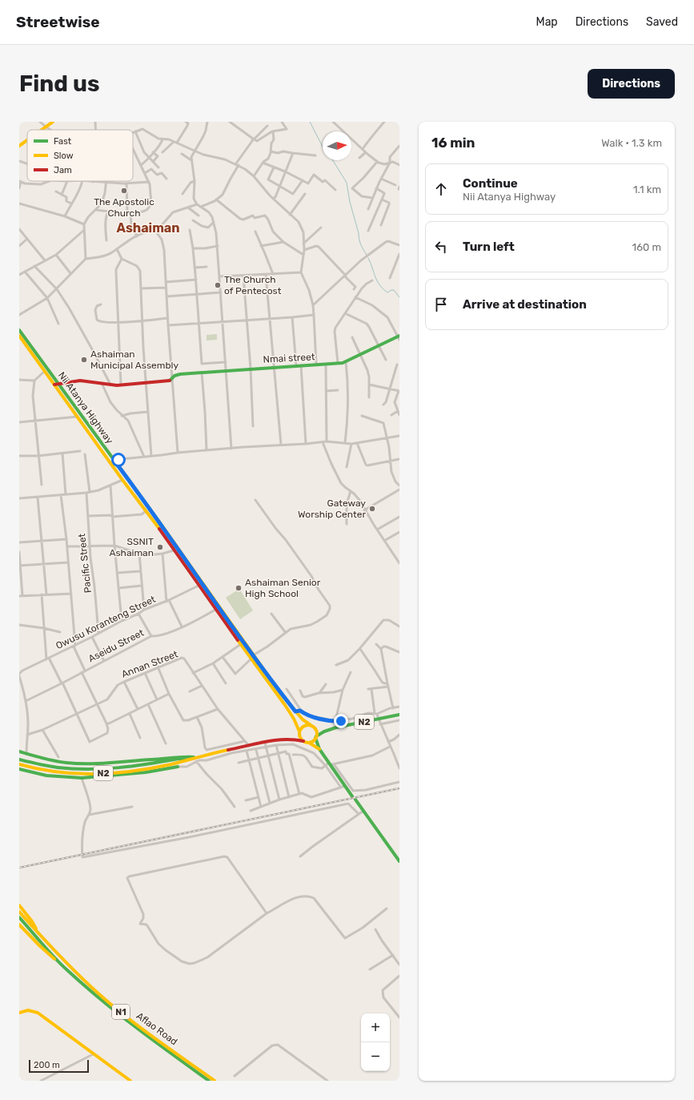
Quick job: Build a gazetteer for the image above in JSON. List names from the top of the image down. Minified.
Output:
{"streets":{"main road":["Nmai street","Nii Atanya Highway","N2","N1","Aflao Road"],"street":["Pacific Street","Owusu Koranteng Street","Aseidu Street","Annan Street"]},"crossings":[["Nmai street","Nii Atanya Highway"],["Nii Atanya Highway","N2"],["Pacific Street","Owusu Koranteng Street"],["Annan Street","N2"]],"districts":["Ashaiman"],"places":["The Apostolic Church","The Church of Pentecost","Ashaiman Municipal Assembly","Gateway Worship Center","SSNIT Ashaiman","Ashaiman Senior High School"],"legend":["Fast","Slow","Jam"],"scale_bar":"200 m","north":"right","page":{"header":"Streetwise","nav":["Map","Directions","Saved"],"buttons":"Directions","title":"Find us","heading":["16 min","Walk · 1.3 km"],"list":[["Continue","Nii Atanya Highway","1.1 km"],["Turn left","160 m"],"Arrive at destination"],"map_buttons":["+","−"],"scale":"200 m"}}
